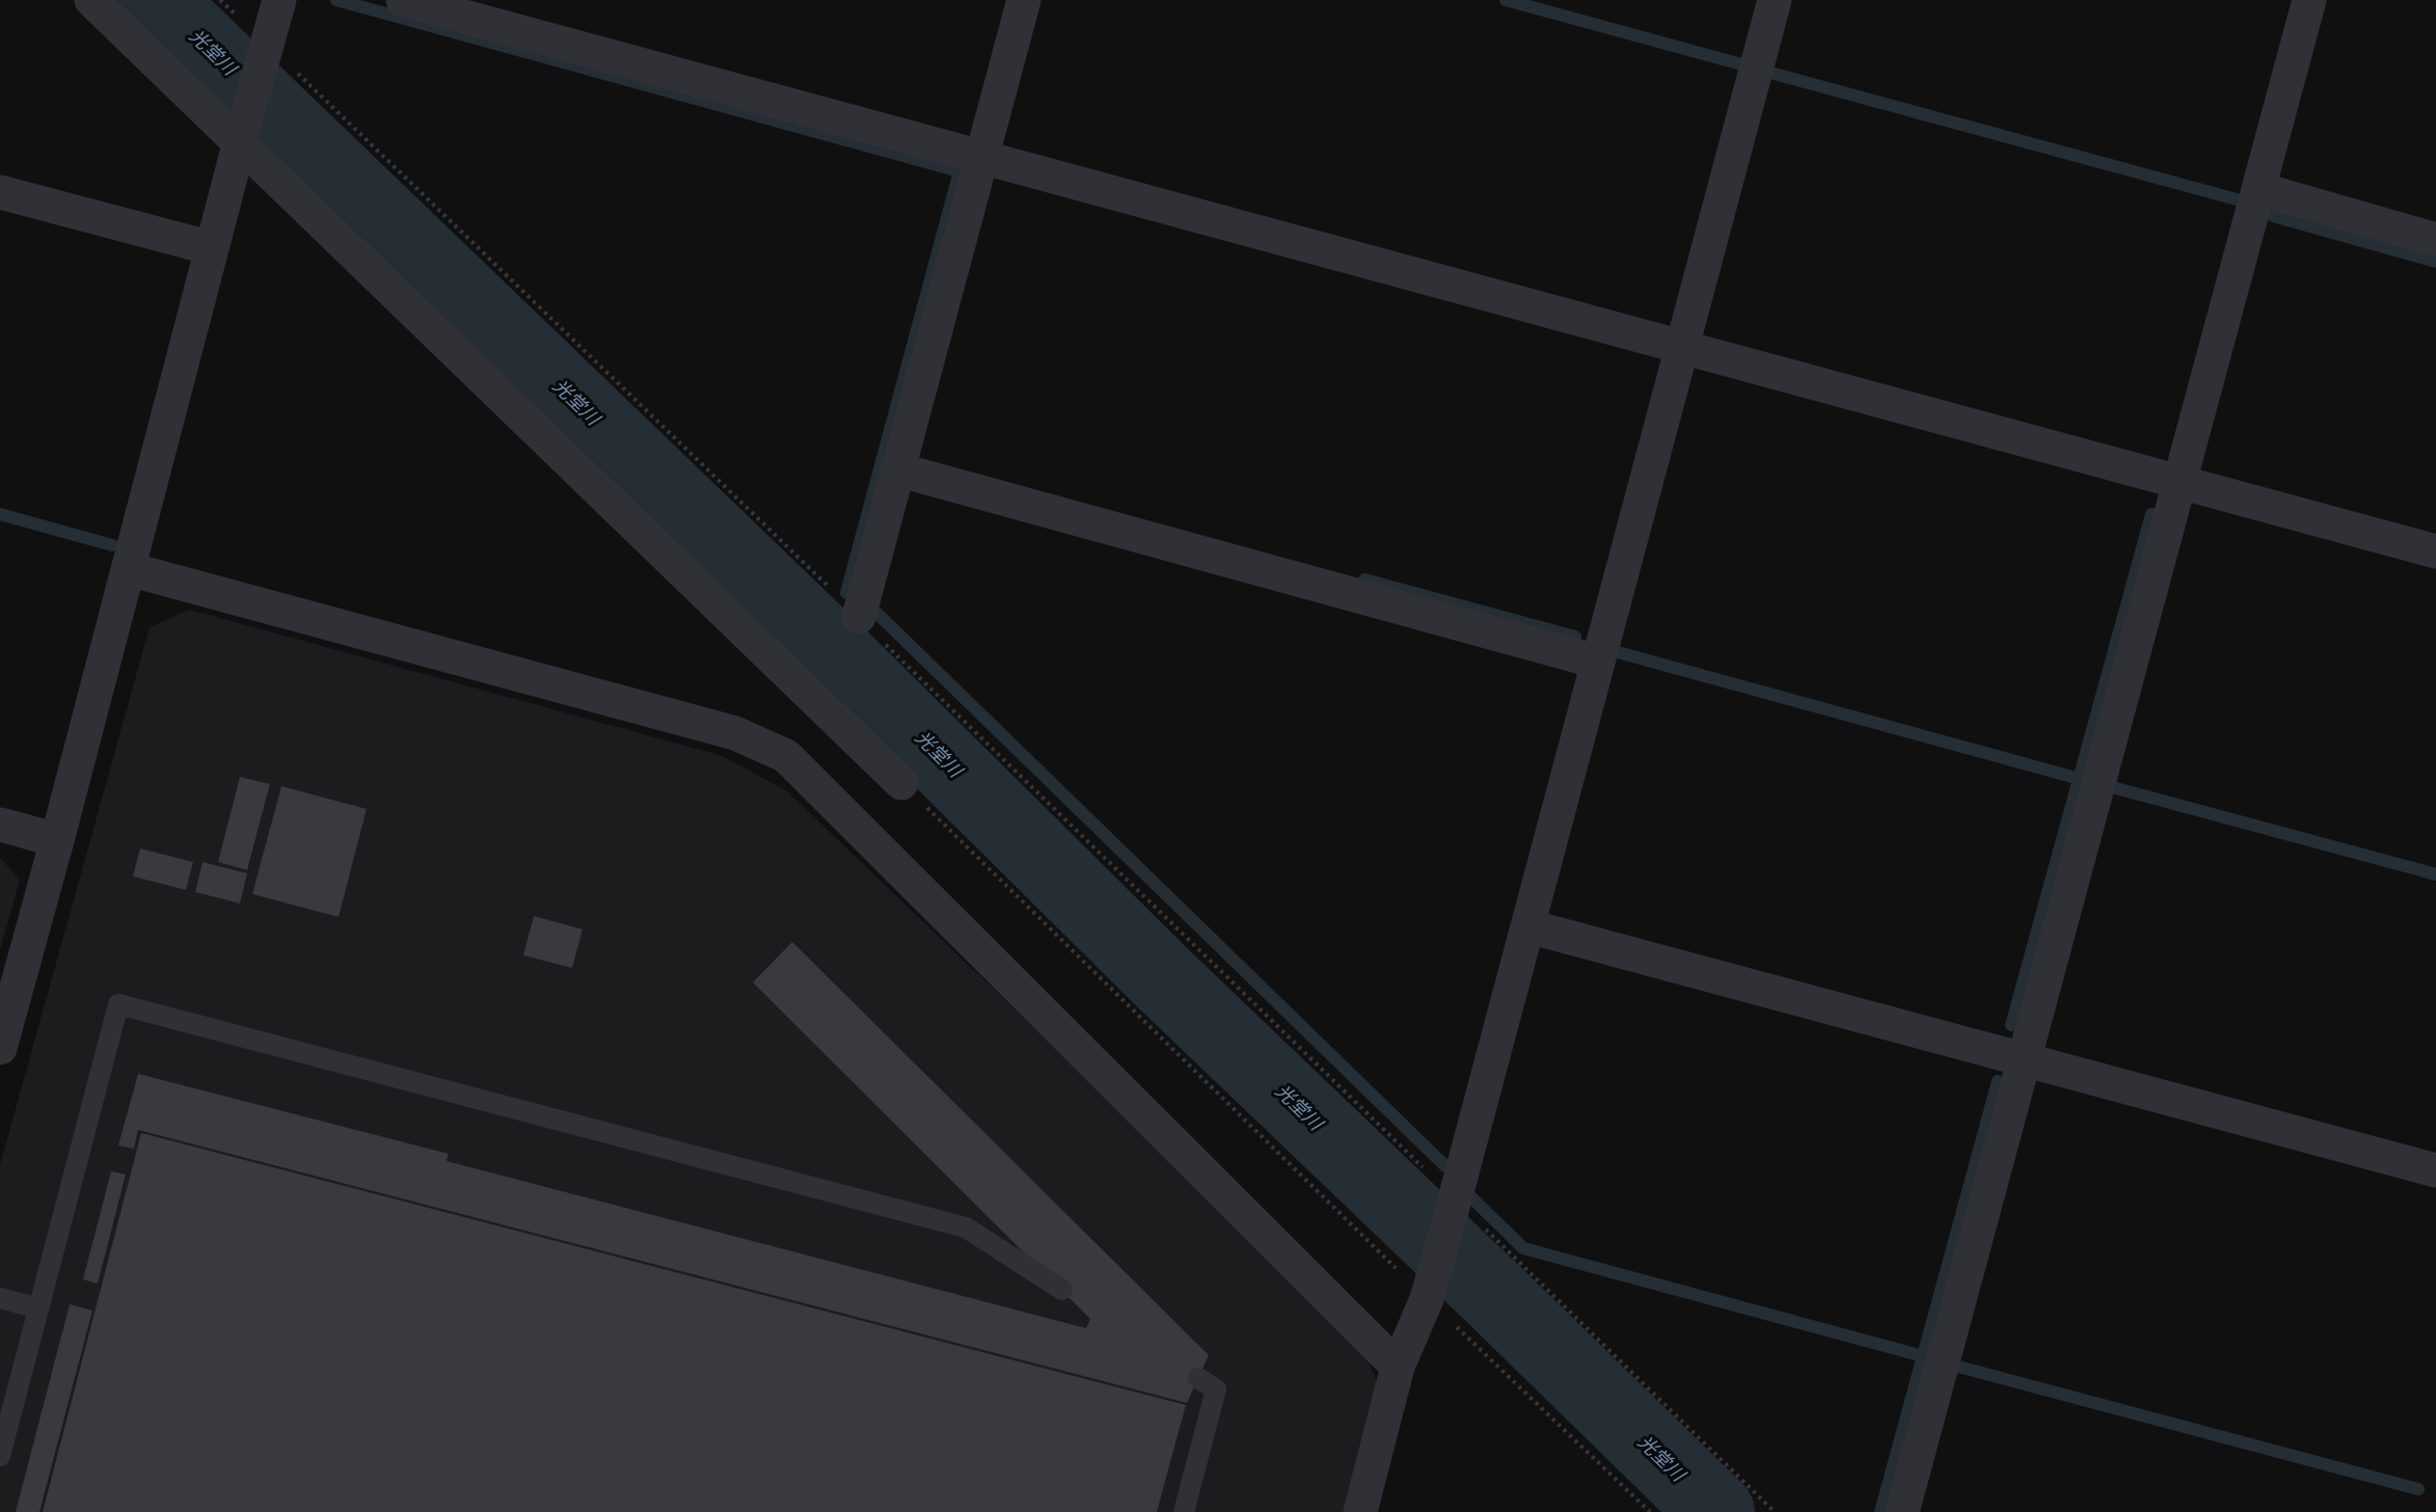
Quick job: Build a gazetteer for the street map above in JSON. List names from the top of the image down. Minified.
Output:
{"water":["光堂川"]}
